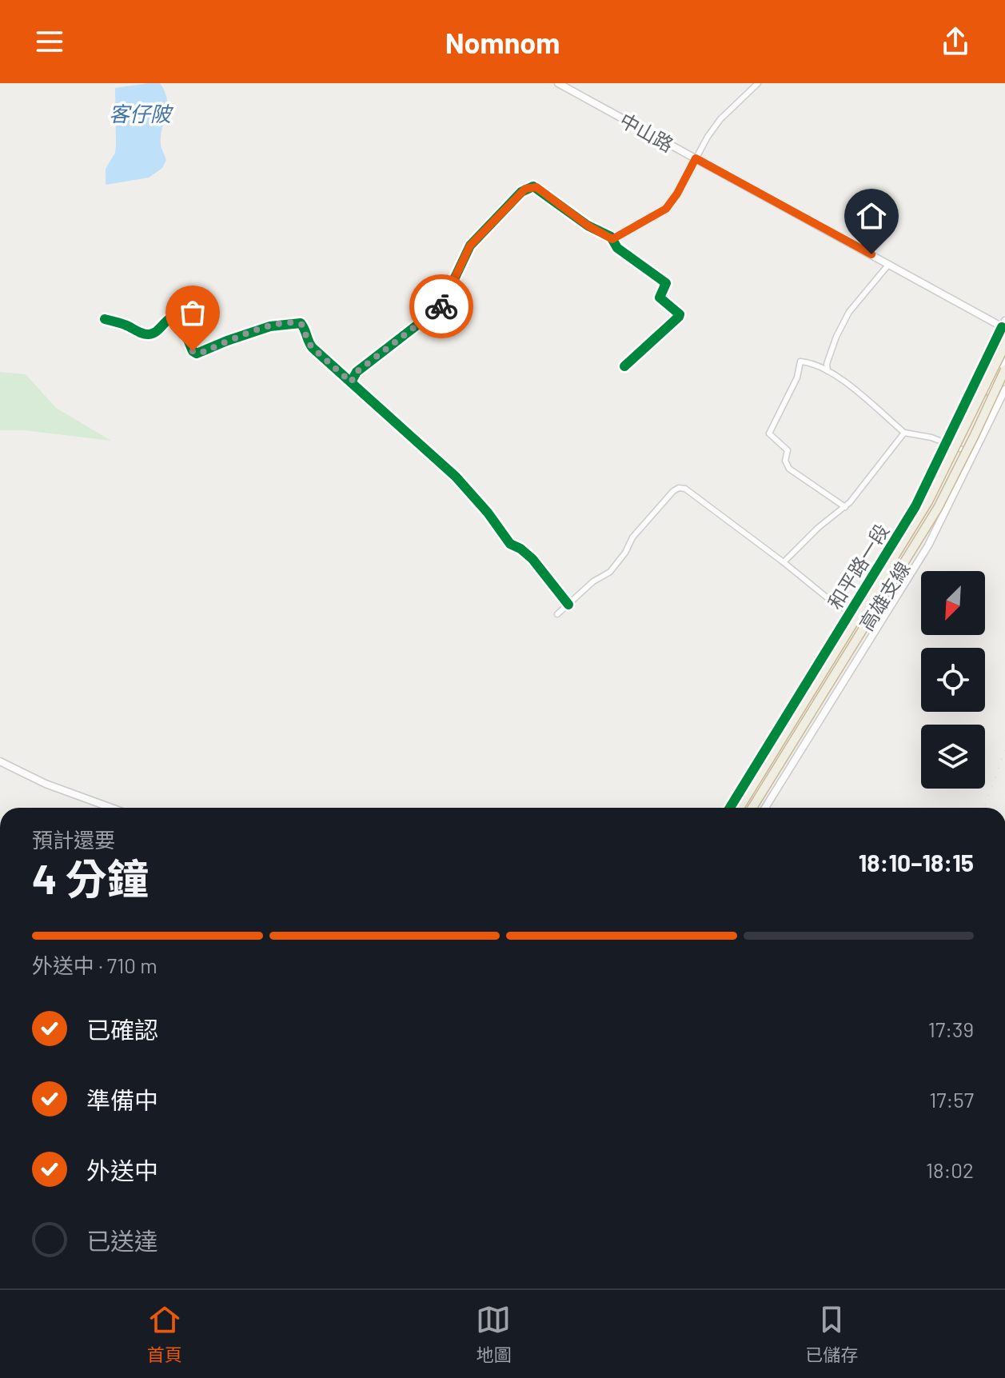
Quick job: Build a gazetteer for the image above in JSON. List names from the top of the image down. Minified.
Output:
{"streets":{"highway":["高雄支線"],"street":["中山路","和平路一段"]},"crossings":[["中山路","和平路一段"]],"water":["客仔陂"],"north":"bottom left","page":{"header":"Nomnom","heading":["4 分鐘","預計還要","18:10–18:15"],"bar":"外送中 · 710 m","list":[["已確認","17:39"],["準備中","17:57"],["外送中","18:02"],"已送達"],"tabs":["首頁","地圖","已儲存"]}}
